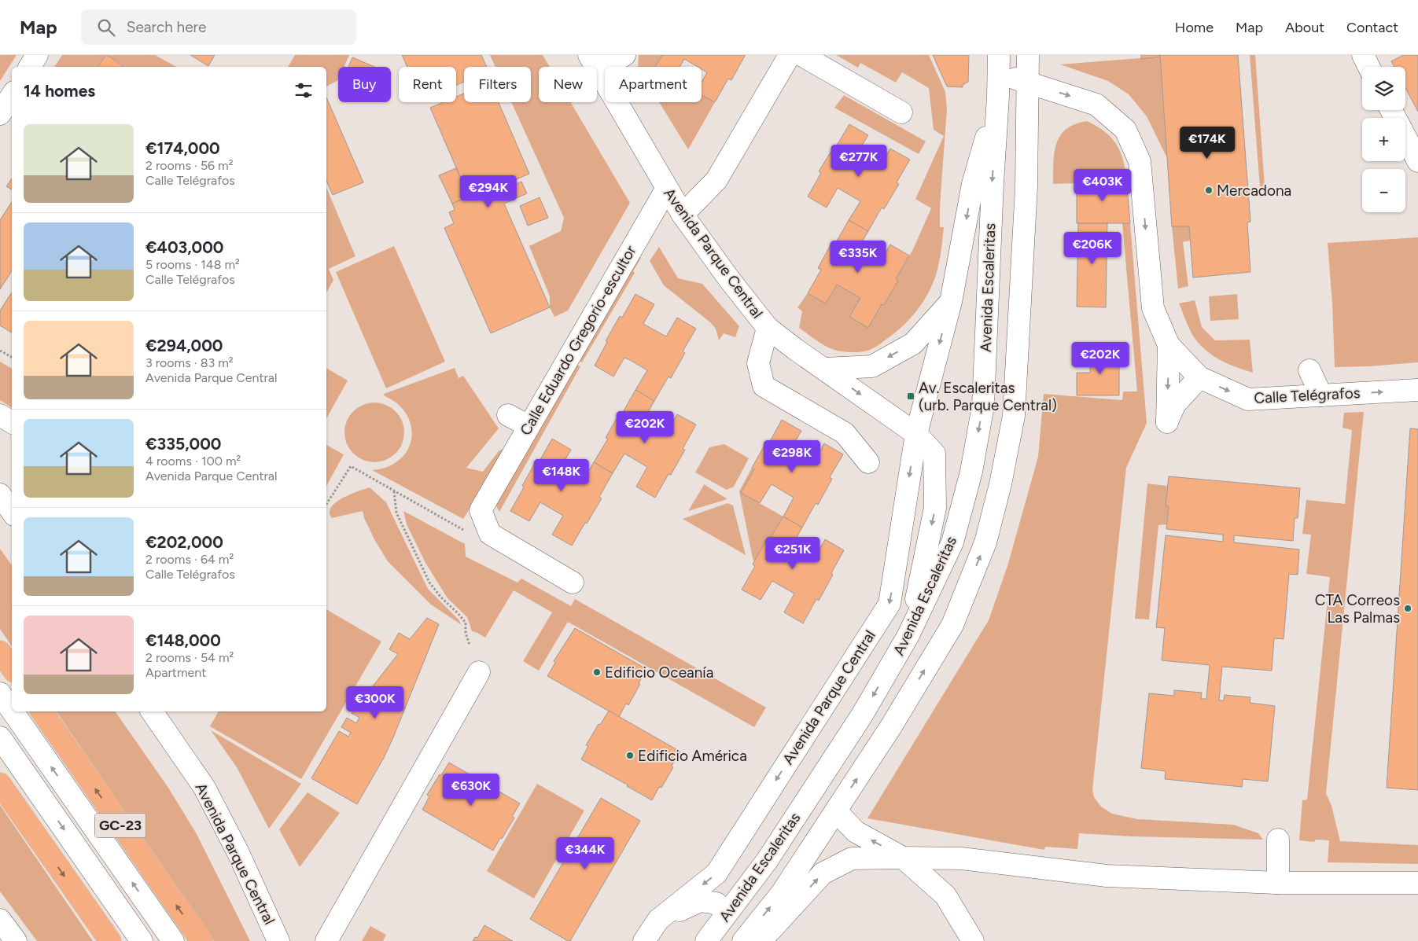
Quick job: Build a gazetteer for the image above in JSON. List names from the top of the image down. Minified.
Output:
{"streets":{"highway":["GC-23"],"street":["Avenida Parque Central","Avenida Escaleritas","Calle Eduardo Gregorio-escultor","Calle Telégrafos"]},"crossings":[["Avenida Parque Central","Avenida Escaleritas"],["Avenida Parque Central","Calle Eduardo Gregorio-escultor"],["Avenida Escaleritas","Calle Telégrafos"]],"one_way":["Avenida Parque Central","Calle Telégrafos"],"places":{"other":["Mercadona","CTA Correos Las Palmas","Edificio Oceanía","Edificio América"],"transit":["Av. Escaleritas (urb. Parque Central)"]},"page":{"header":"Map","search":"Search here","nav":["Home","Map","About","Contact"],"map_buttons":["+","−"],"chip":["Buy","Rent","Filters","New","Apartment"],"heading":"14 homes","list":[{"name":"€174,000","note":"2 rooms · 56 m² · Calle Telégrafos"},{"name":"€403,000","note":"5 rooms · 148 m² · Calle Telégrafos"},{"name":"€294,000","note":"3 rooms · 83 m² · Avenida Parque Central"},{"name":"€335,000","note":"4 rooms · 100 m² · Avenida Parque Central"},{"name":"€202,000","note":"2 rooms · 64 m² · Calle Telégrafos"},{"name":"€148,000","note":"2 rooms · 54 m² · Apartment"}],"price":["€174K","€277K","€403K","€294K","€206K","€335K","€202K","€202K","€298K","€148K","€251K","€300K","€630K","€344K"]}}
